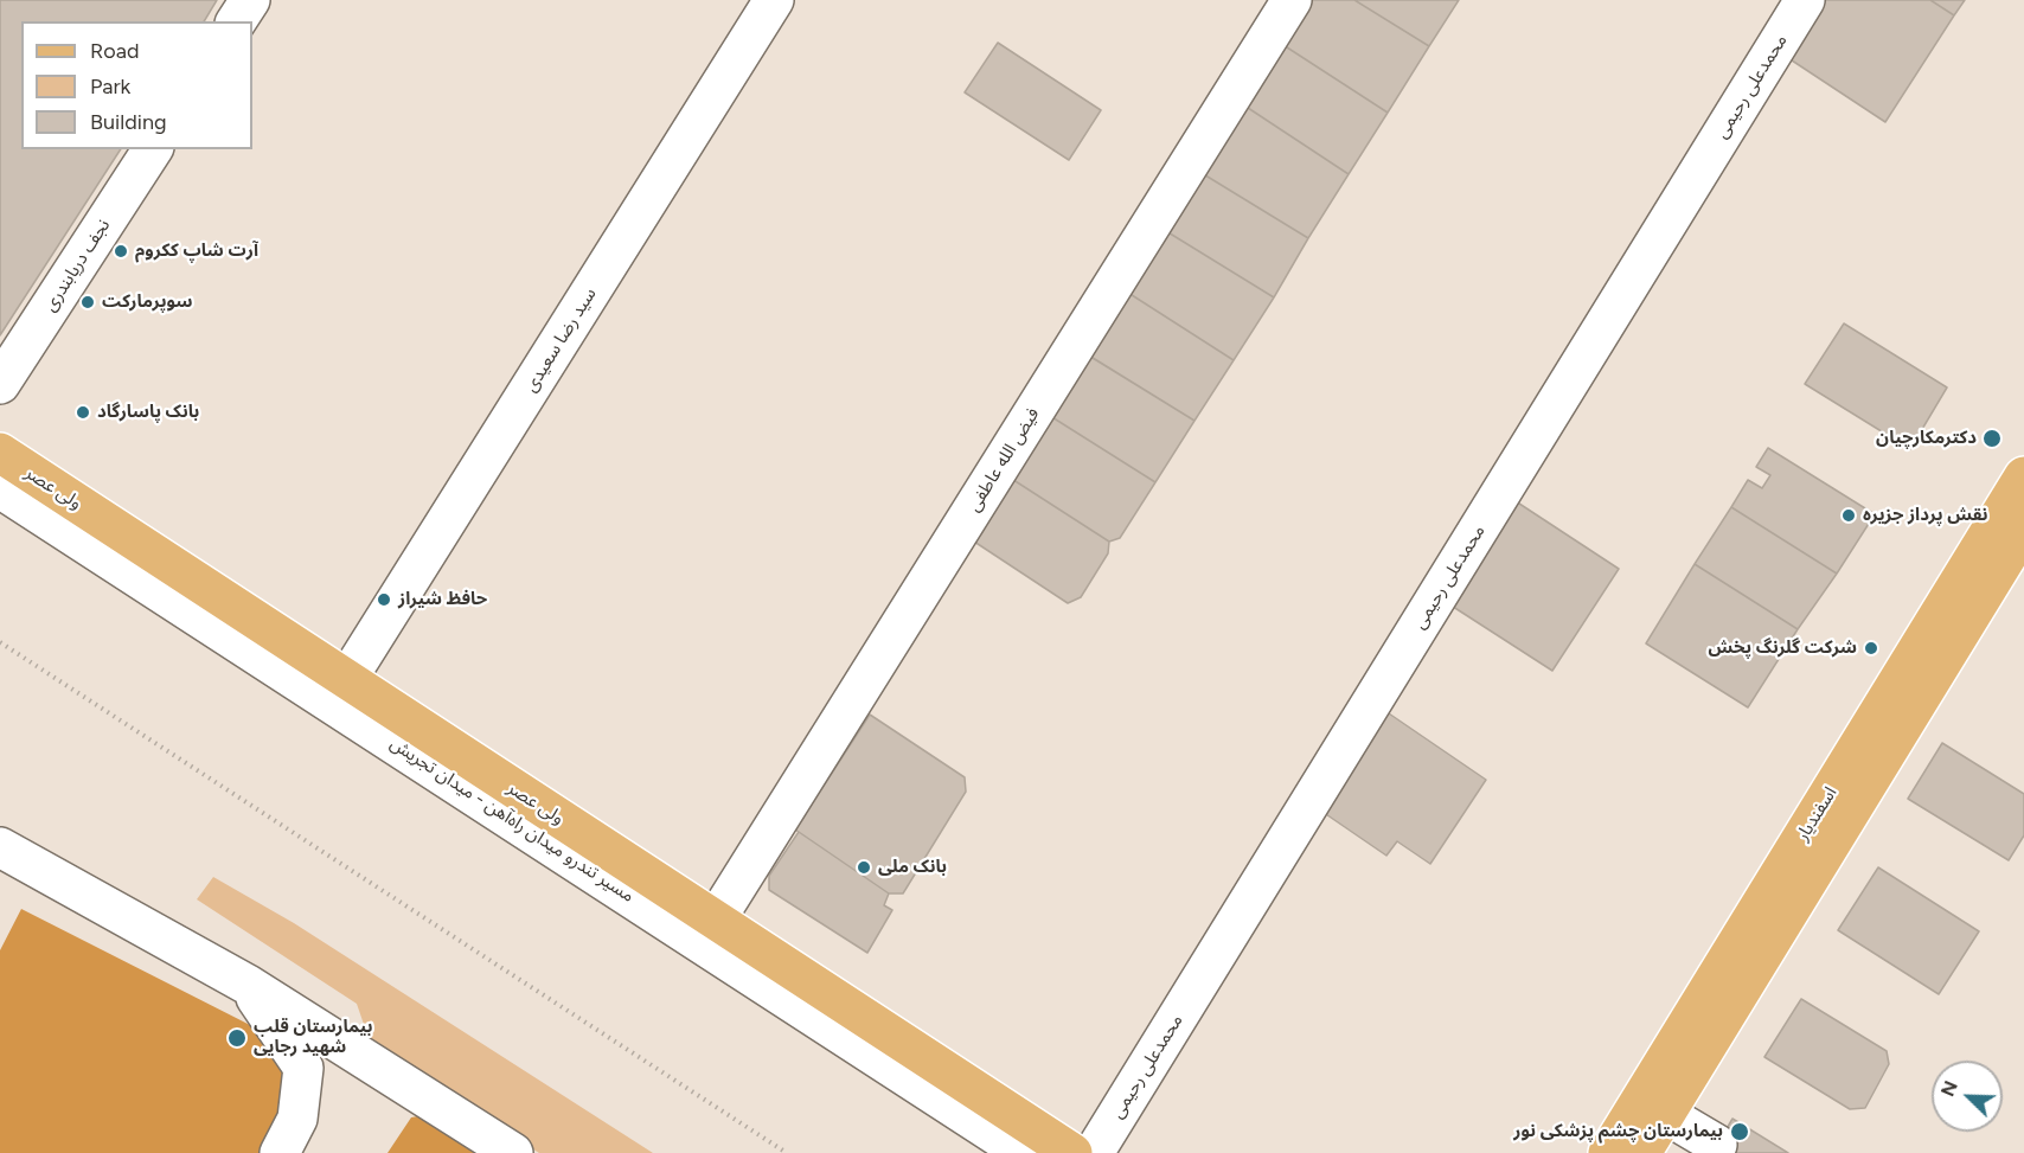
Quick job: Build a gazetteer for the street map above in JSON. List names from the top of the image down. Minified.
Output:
{"streets":{"main road":["ولی عصر","اسفندیار"],"street":["محمدعلی رحیمی","نجف دریابندری","سید رضا سعیدی","فیض الله عاطفی","مسیر تندرو میدان راه‌آهن - میدان تجریش"]},"crossings":[["سید رضا سعیدی","ولی عصر"],["فیض الله عاطفی","ولی عصر"]],"places":["آرت شاپ ککروم","سوپرمارکت","بانک پاسارگاد","دكترمكارچيان","نقش پرداز جزیره","حافظ شیراز","شرکت گلرنگ پخش","بانک ملی","بیمارستان قلب شهید رجایی","بیمارستان چشم پزشکی نور"],"legend":["Road","Park","Building"],"north":"top left"}
